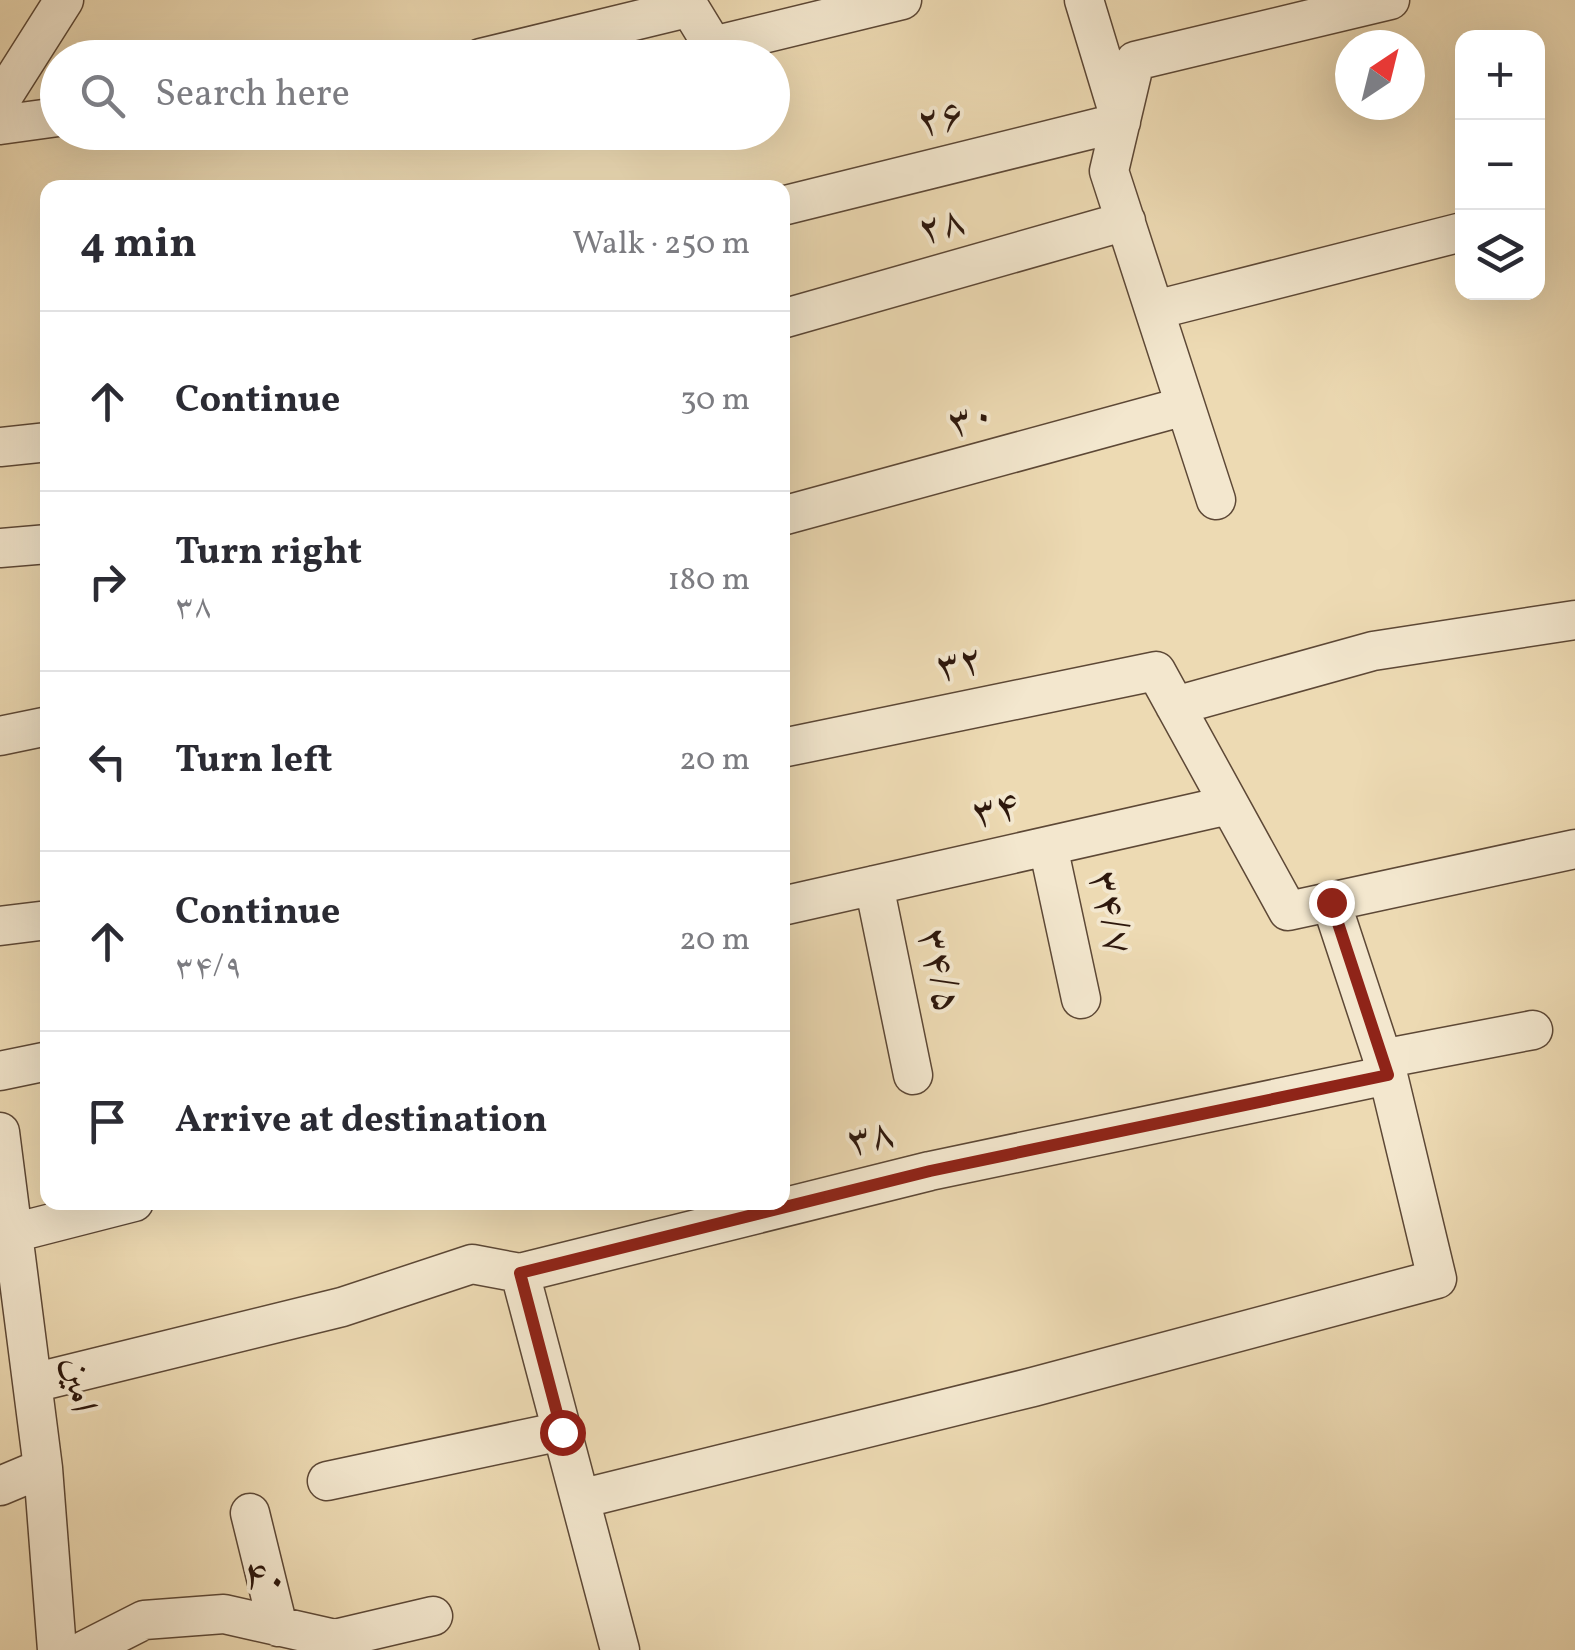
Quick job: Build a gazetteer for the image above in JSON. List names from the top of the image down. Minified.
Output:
{"streets":{"street":["۲۶","۲۸","۳۰","۳۲","۳۴","۳۴/۷","۳۴/۵","۳۸","امین","۴۰"]},"crossings":[["۳۴","۳۴/۷"],["۳۴","۳۴/۵"],["۳۸","امین"]],"north":"top right","page":{"map_buttons":["+","−"],"search":"Search here","heading":["4 min","Walk · 250 m"],"list":[["Continue","30 m"],["Turn right","۳۸","180 m"],["Turn left","20 m"],["Continue","۳۴/۹","20 m"],"Arrive at destination"]}}
